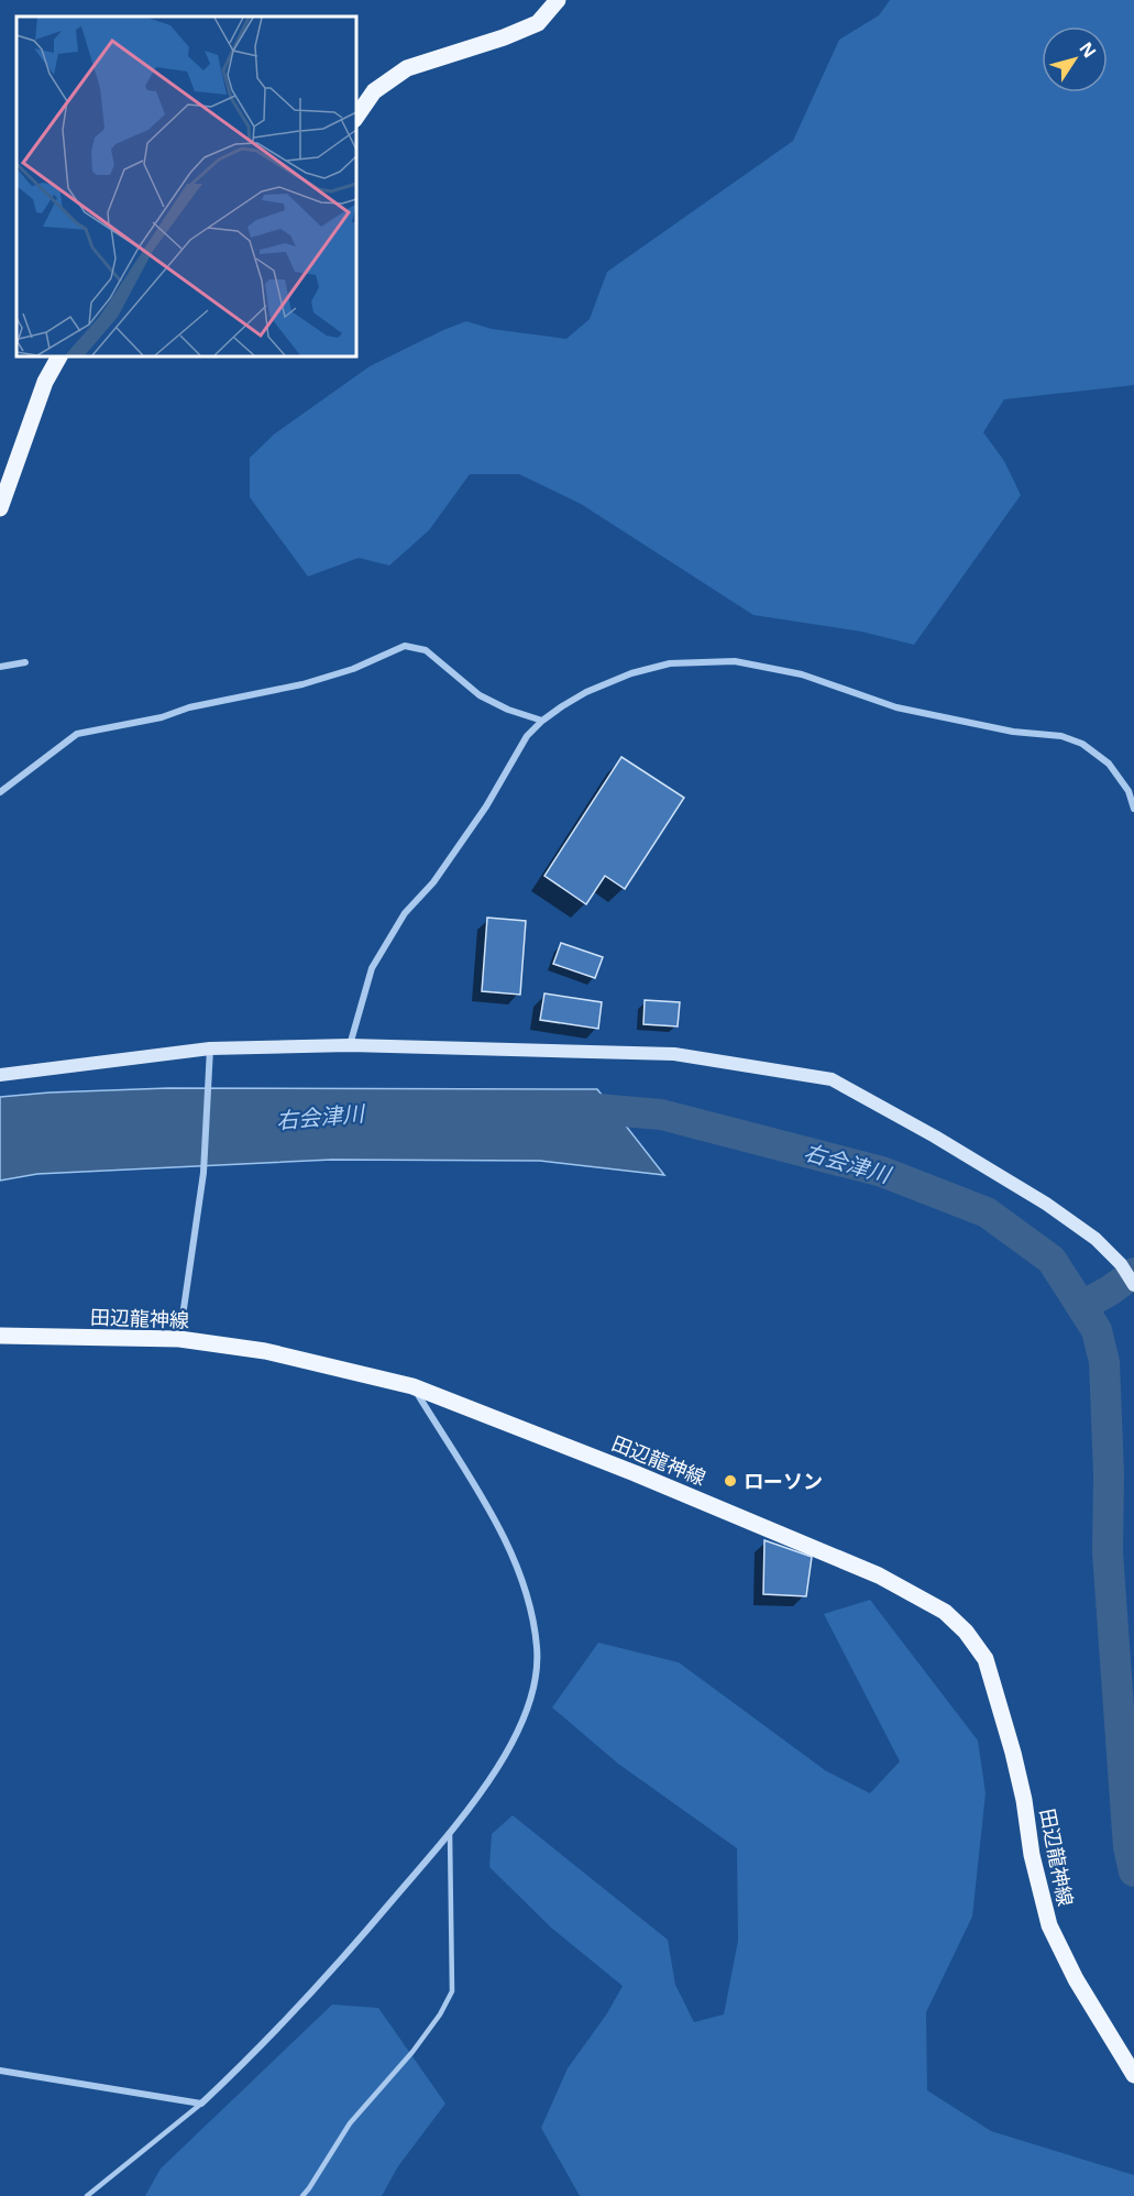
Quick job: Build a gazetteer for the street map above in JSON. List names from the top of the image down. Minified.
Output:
{"streets":{"main road":["田辺龍神線"]},"water":["右会津川"],"places":["ローソン"],"north":"top right"}
